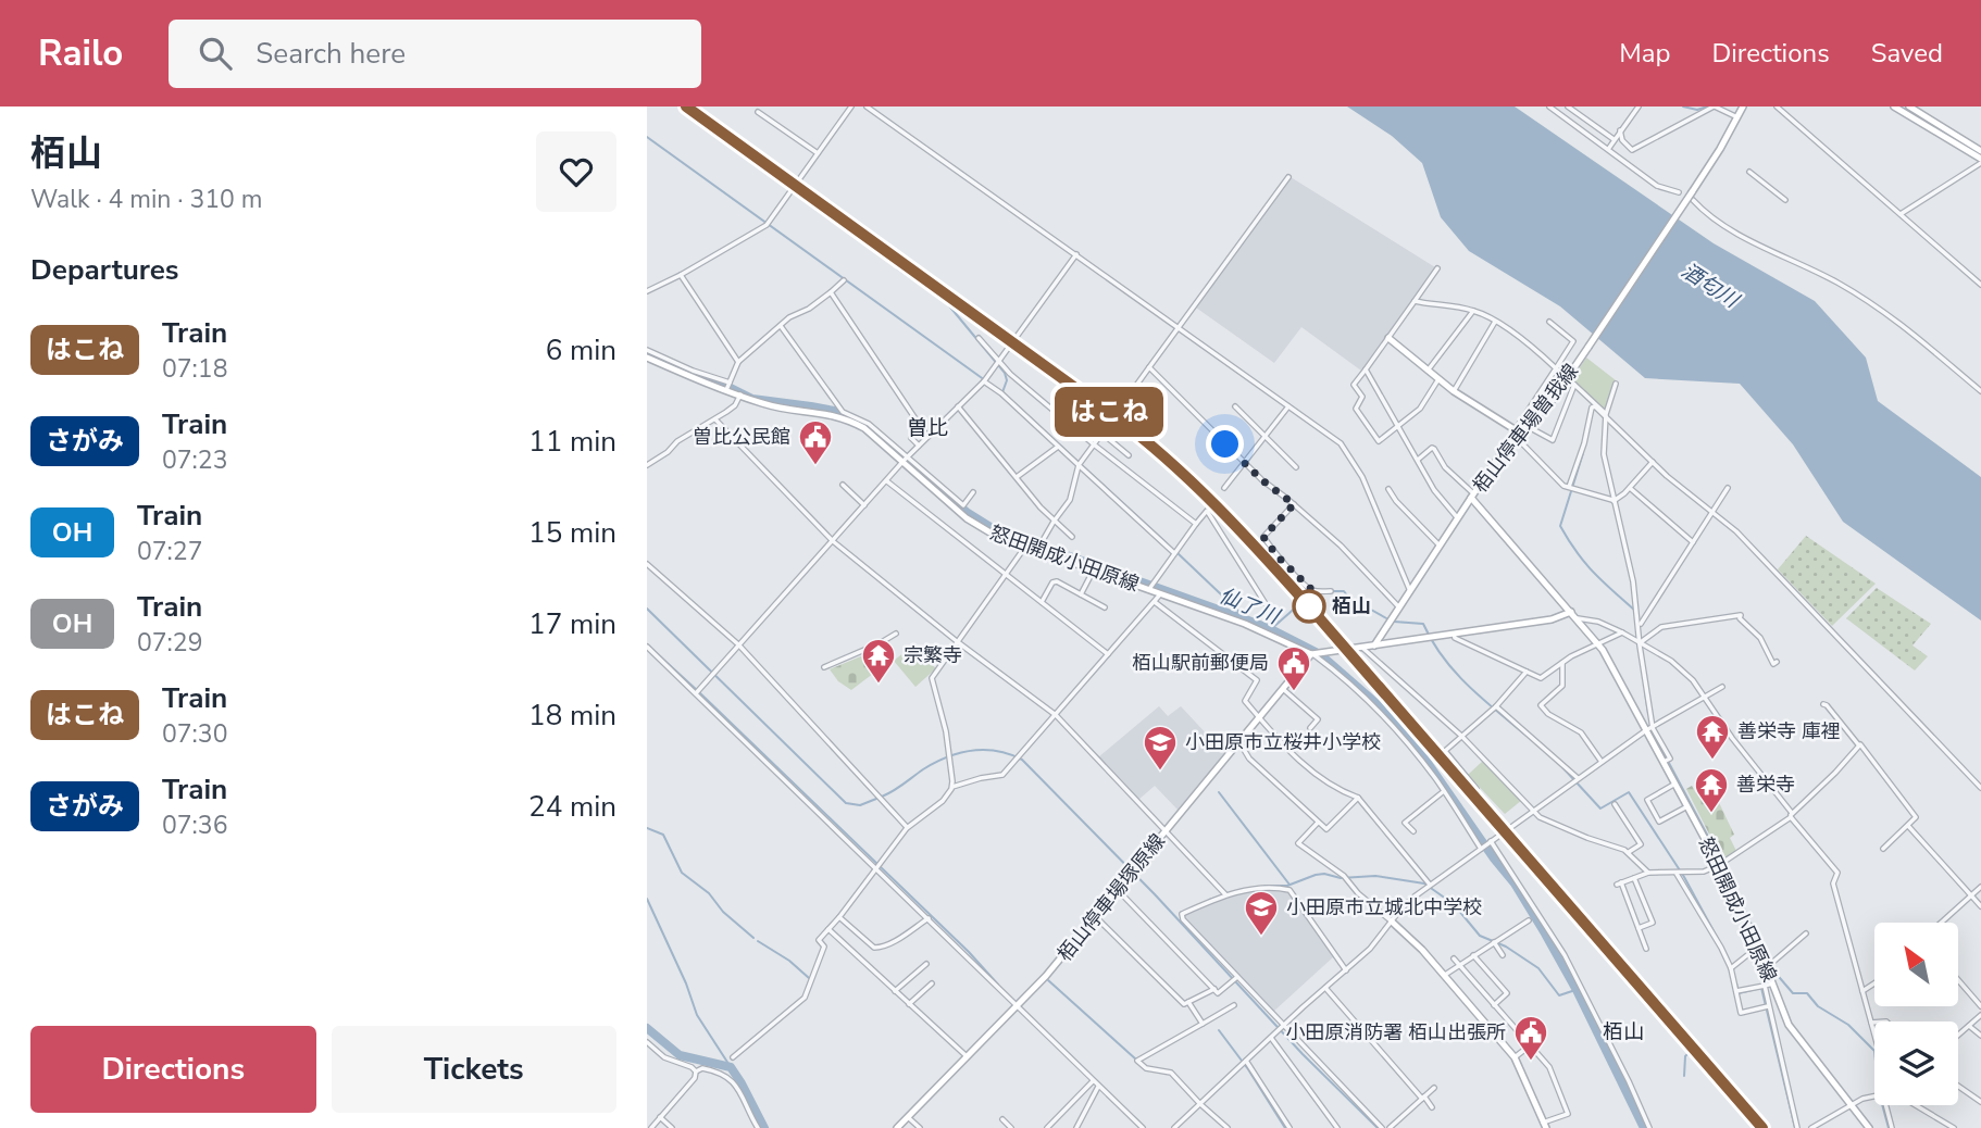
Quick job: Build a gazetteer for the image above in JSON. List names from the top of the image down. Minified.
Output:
{"streets":{"main road":["栢山停車場曽我線","怒田開成小田原線","栢山停車場塚原線"]},"crossings":[["栢山停車場曽我線","怒田開成小田原線"],["怒田開成小田原線","栢山停車場塚原線"]],"districts":["曽比","栢山"],"water":["酒匂川","仙了川"],"places":{"public building":["曽比公民館","栢山駅前郵便局","小田原消防署 栢山出張所"],"other":["栢山"],"temple":["宗繁寺","善栄寺 庫裡","善栄寺"],"school or university":["小田原市立桜井小学校","小田原市立城北中学校"]},"north":"top left","page":{"header":"Railo","search":"Search here","nav":["Map","Directions","Saved"],"heading":[["栢山","Walk · 4 min · 310 m"],"Departures"],"on_map":"はこね","list":[{"mark":"はこね","name":"Train","note":"07:18","value":"6 min"},{"mark":"さがみ","name":"Train","note":"07:23","value":"11 min"},{"mark":"OH","name":"Train","note":"07:27","value":"15 min"},{"mark":"OH","name":"Train","note":"07:29","value":"17 min"},{"mark":"はこね","name":"Train","note":"07:30","value":"18 min"},{"mark":"さがみ","name":"Train","note":"07:36","value":"24 min"}],"buttons":["Directions","Tickets"]}}
